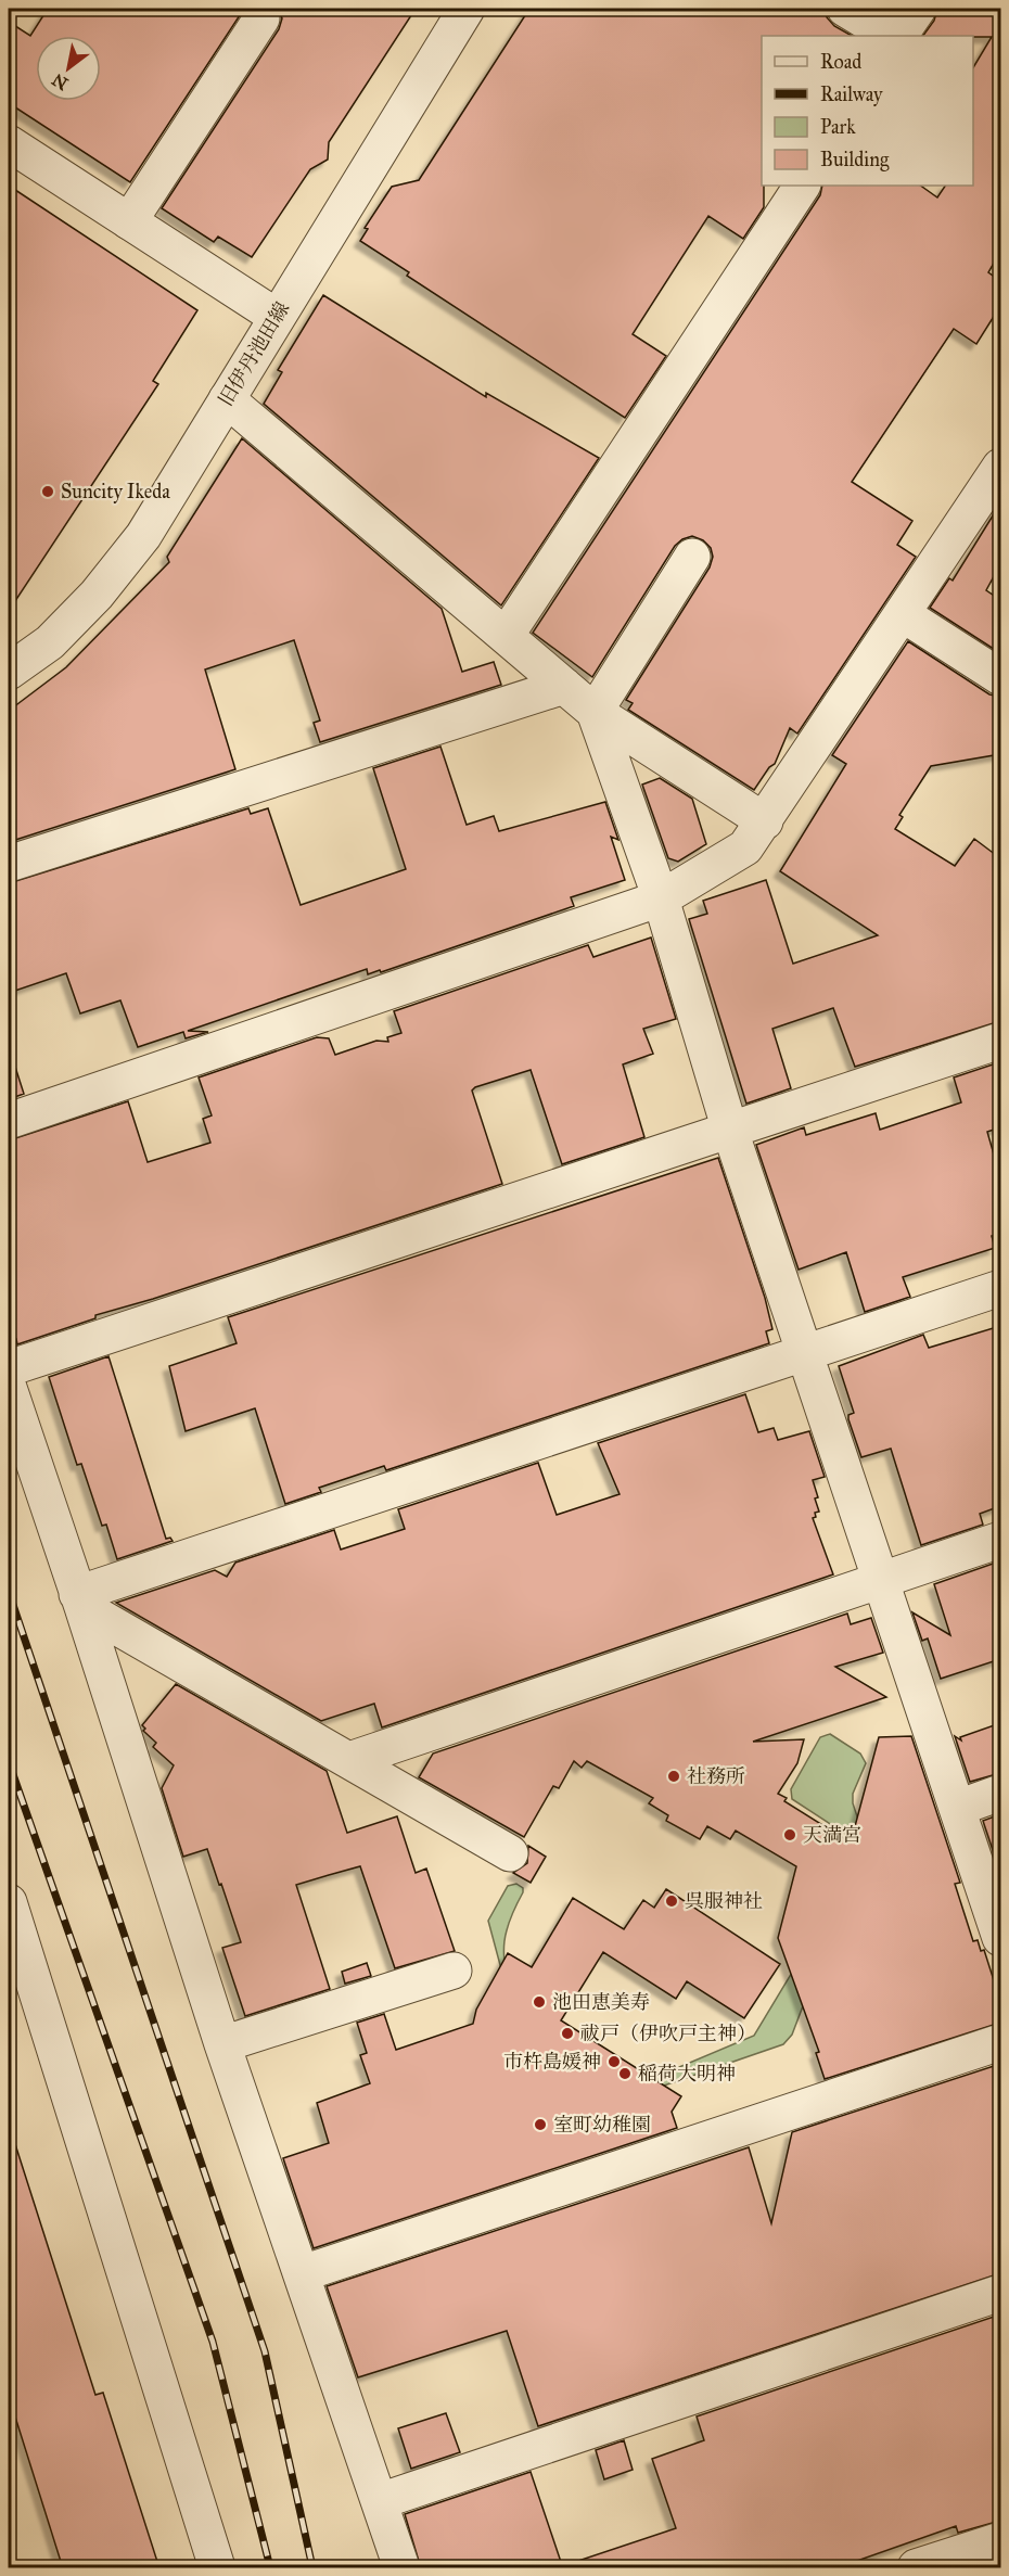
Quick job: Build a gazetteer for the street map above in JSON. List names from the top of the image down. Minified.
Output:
{"streets":{"street":["旧伊丹池田線"]},"places":["Suncity Ikeda","社務所","天満宮","呉服神社","池田恵美寿","祓戸（伊吹戸主神）","市杵島媛神","稲荷大明神","室町幼稚園"],"legend":["Road","Railway","Park","Building"],"north":"bottom left"}
